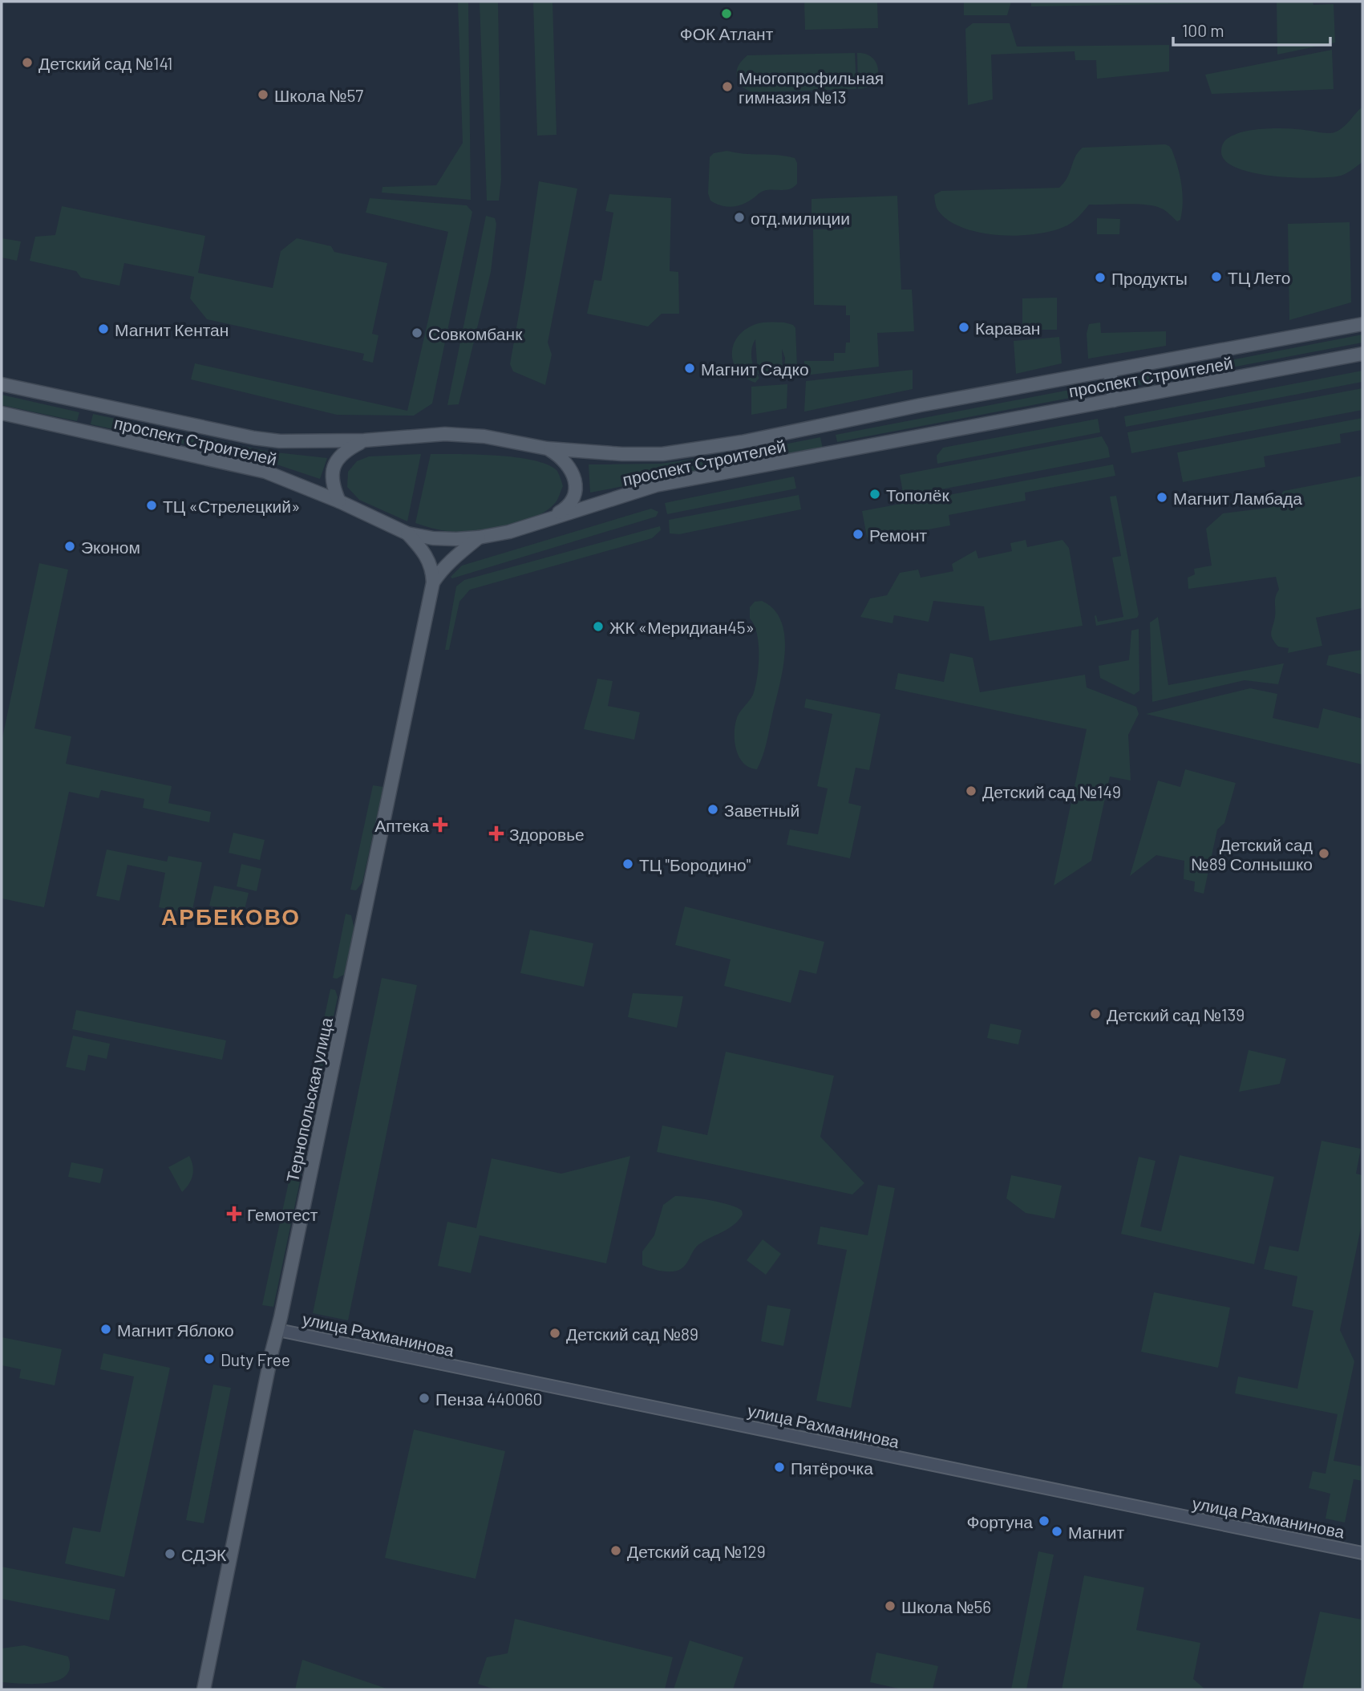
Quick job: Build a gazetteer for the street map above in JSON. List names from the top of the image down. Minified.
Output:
{"streets":{"main road":["проспект Строителей","Тернопольская улица","улица Рахманинова"]},"crossings":[["проспект Строителей","Тернопольская улица"],["Тернопольская улица","улица Рахманинова"]],"districts":["АРБЕКОВО"],"places":{"other":["ФОК Атлант","Детский сад №141","Многопрофильная гимназия №13","Школа №57","отд.милиции","ТЦ Лето","Продукты","Караван","Магнит Кентан","Совкомбанк","Магнит Садко","Тополёк","Магнит Ламбада","ТЦ «Стрелецкий»","Ремонт","Эконом","ЖК «Меридиан45»","Детский сад №149","Заветный","Детский сад №89 Солнышко","ТЦ \"Бородино\"","Детский сад №139","Магнит Яблоко","Детский сад №89","Duty Free","Пенза 440060","Пятёрочка","Фортуна","Магнит","Детский сад №129","СДЭК","Школа №56"],"health":["Аптека","Здоровье","Гемотест"]},"scale_bar":"100 m"}
